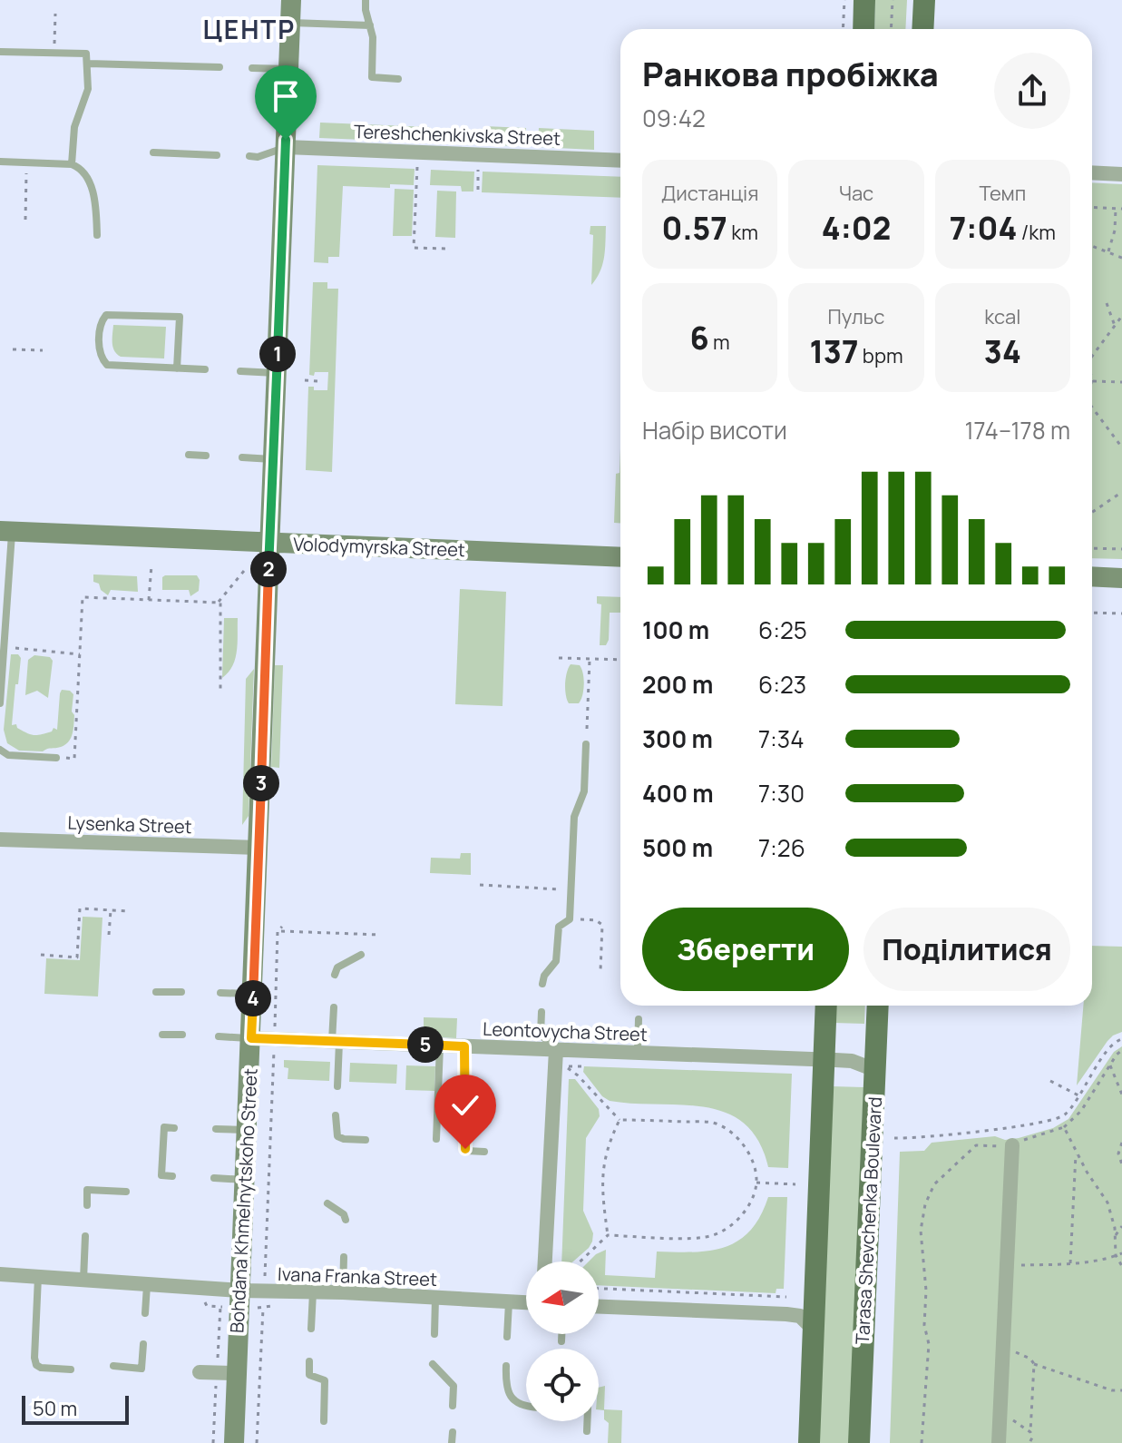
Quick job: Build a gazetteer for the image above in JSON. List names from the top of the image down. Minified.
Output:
{"streets":{"main road":["Tarasa Shevchenka Boulevard"],"street":["Tereshchenkivska Street","Volodymyrska Street","Lysenka Street","Leontovycha Street","Bohdana Khmelnytskoho Street","Ivana Franka Street"]},"crossings":[["Tereshchenkivska Street","Bohdana Khmelnytskoho Street"],["Volodymyrska Street","Bohdana Khmelnytskoho Street"],["Lysenka Street","Bohdana Khmelnytskoho Street"],["Leontovycha Street","Bohdana Khmelnytskoho Street"],["Leontovycha Street","Tarasa Shevchenka Boulevard"],["Bohdana Khmelnytskoho Street","Ivana Franka Street"]],"districts":["ЦЕНТР"],"scale_bar":"50 m","north":"left","page":{"heading":["Ранкова пробіжка","09:42"],"stats":[["Дистанція","0.57 km"],["Час","4:02"],["Темп","7:04 /km"],["6 m"],["Пульс","137 bpm"],["kcal","34"]],"pins":["1","2","3","4","5"],"chart":["Набір висоти","174–178 m"],"list":[{"name":"100 m","note":"6:25"},{"name":"200 m","note":"6:23"},{"name":"300 m","note":"7:34"},{"name":"400 m","note":"7:30"},{"name":"500 m","note":"7:26"}],"buttons":["Зберегти","Поділитися"],"scale":"50 m"}}
